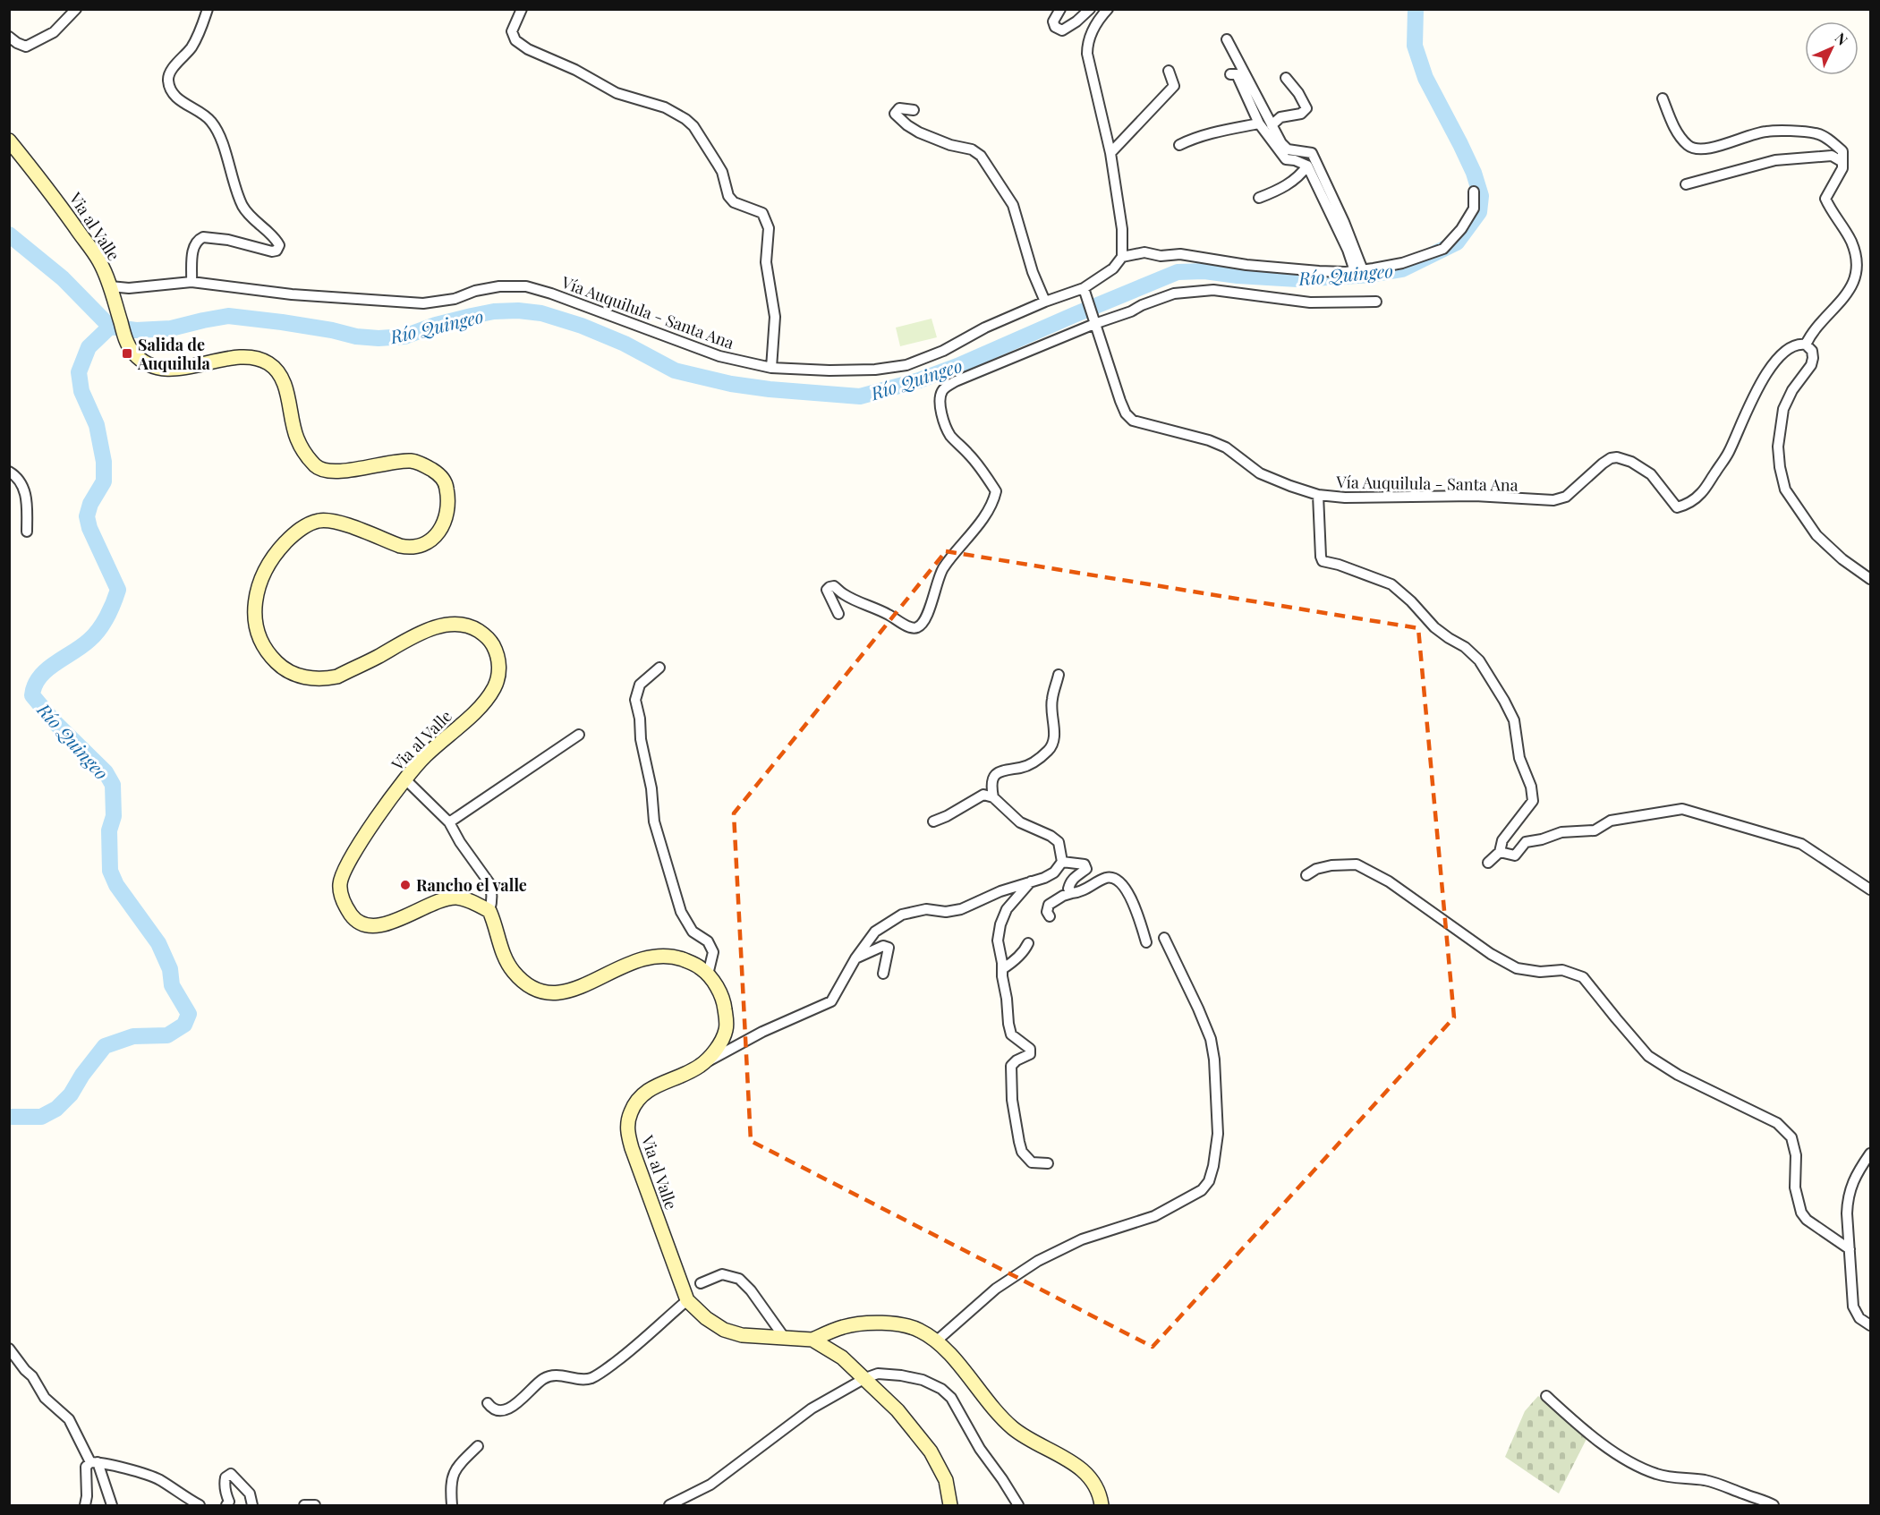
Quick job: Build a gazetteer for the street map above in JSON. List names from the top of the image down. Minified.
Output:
{"streets":{"main road":["Via al Valle"],"street":["Vía Auquilula - Santa Ana"]},"crossings":[["Via al Valle","Vía Auquilula - Santa Ana"]],"water":["Río Quingeo"],"places":{"transit":["Salida de Auquilula"],"other":["Rancho el valle"]},"north":"top right"}
